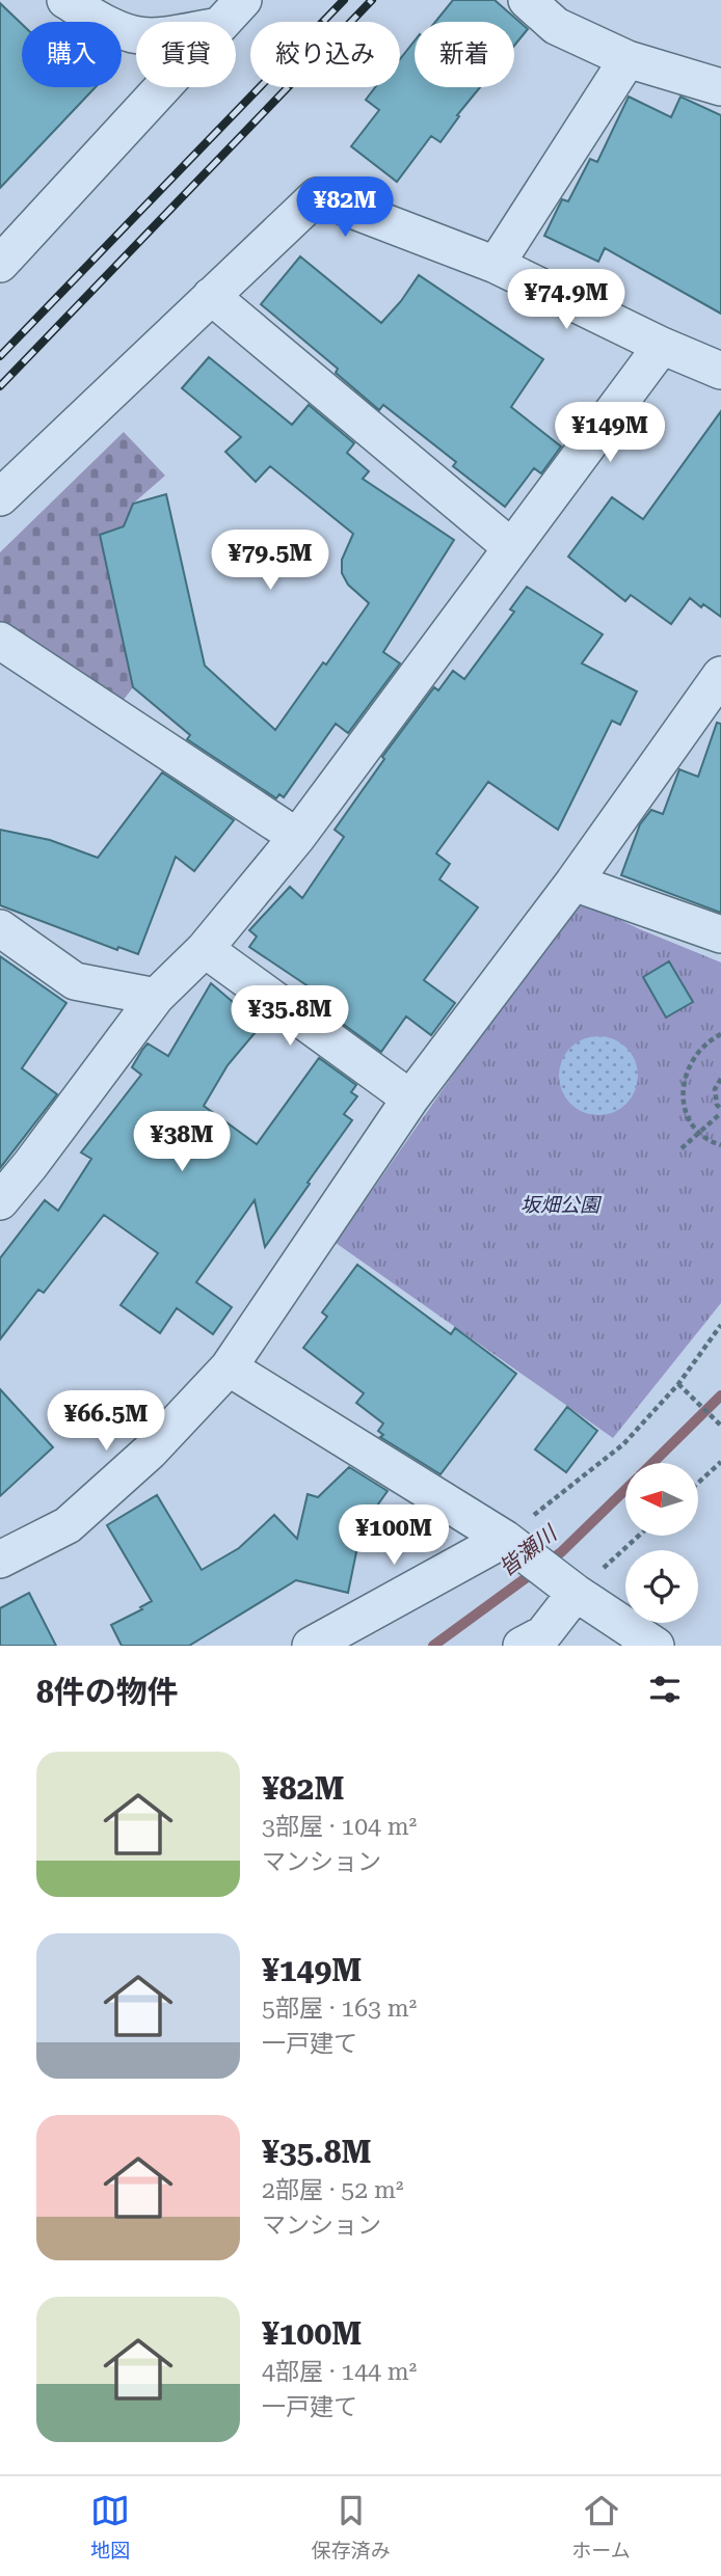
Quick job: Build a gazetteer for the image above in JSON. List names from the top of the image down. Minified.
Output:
{"water":["皆瀬川"],"parks":["坂畑公園"],"north":"left","page":{"chip":["購入","賃貸","絞り込み","新着"],"price":["¥82M","¥74.9M","¥149M","¥79.5M","¥35.8M","¥38M","¥66.5M","¥100M"],"heading":"8件の物件","list":[{"name":"¥82M","note":"3部屋 · 104 m² · マンション"},{"name":"¥149M","note":"5部屋 · 163 m² · 一戸建て"},{"name":"¥35.8M","note":"2部屋 · 52 m² · マンション"},{"name":"¥100M","note":"4部屋 · 144 m² · 一戸建て"}],"tabs":["地図","保存済み","ホーム"]}}
